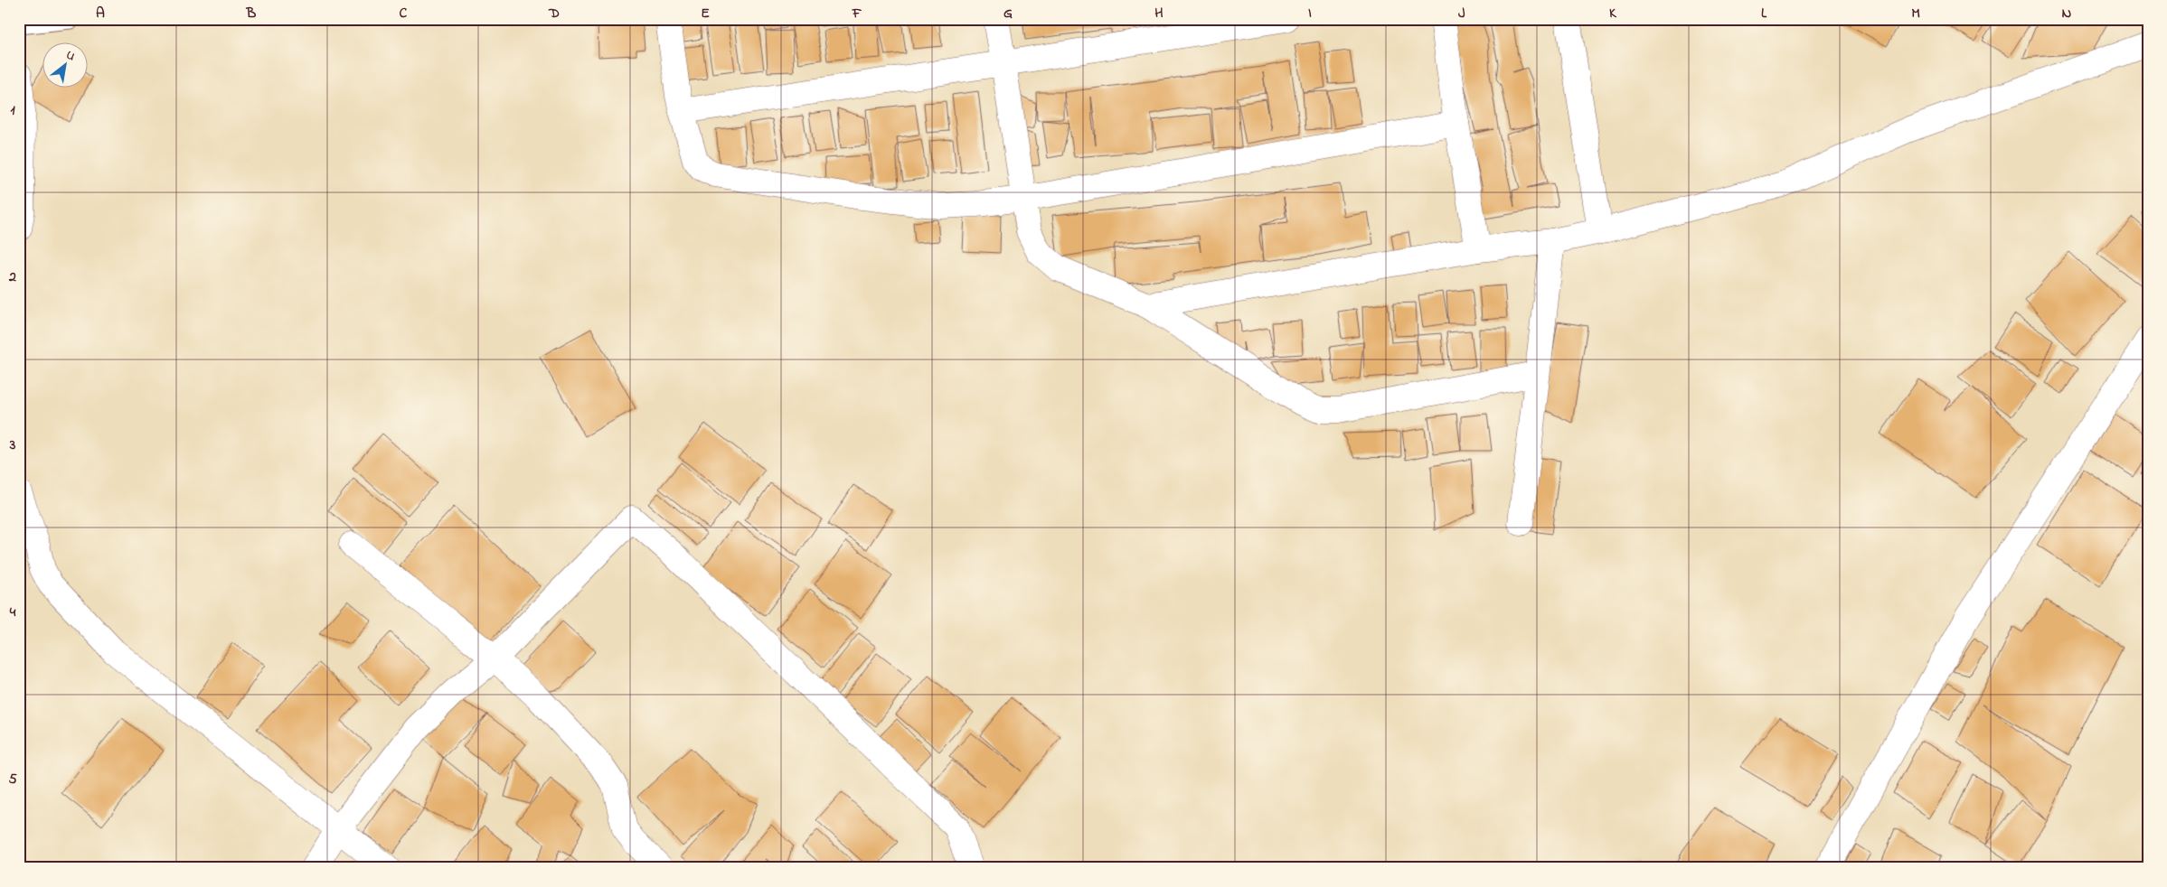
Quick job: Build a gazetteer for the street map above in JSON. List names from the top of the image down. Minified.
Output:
{"north":"top right","grid":{"columns":["A","B","C","D","E","F","G","H","I","J","K","L","M","N"],"rows":["1","2","3","4","5"]}}
